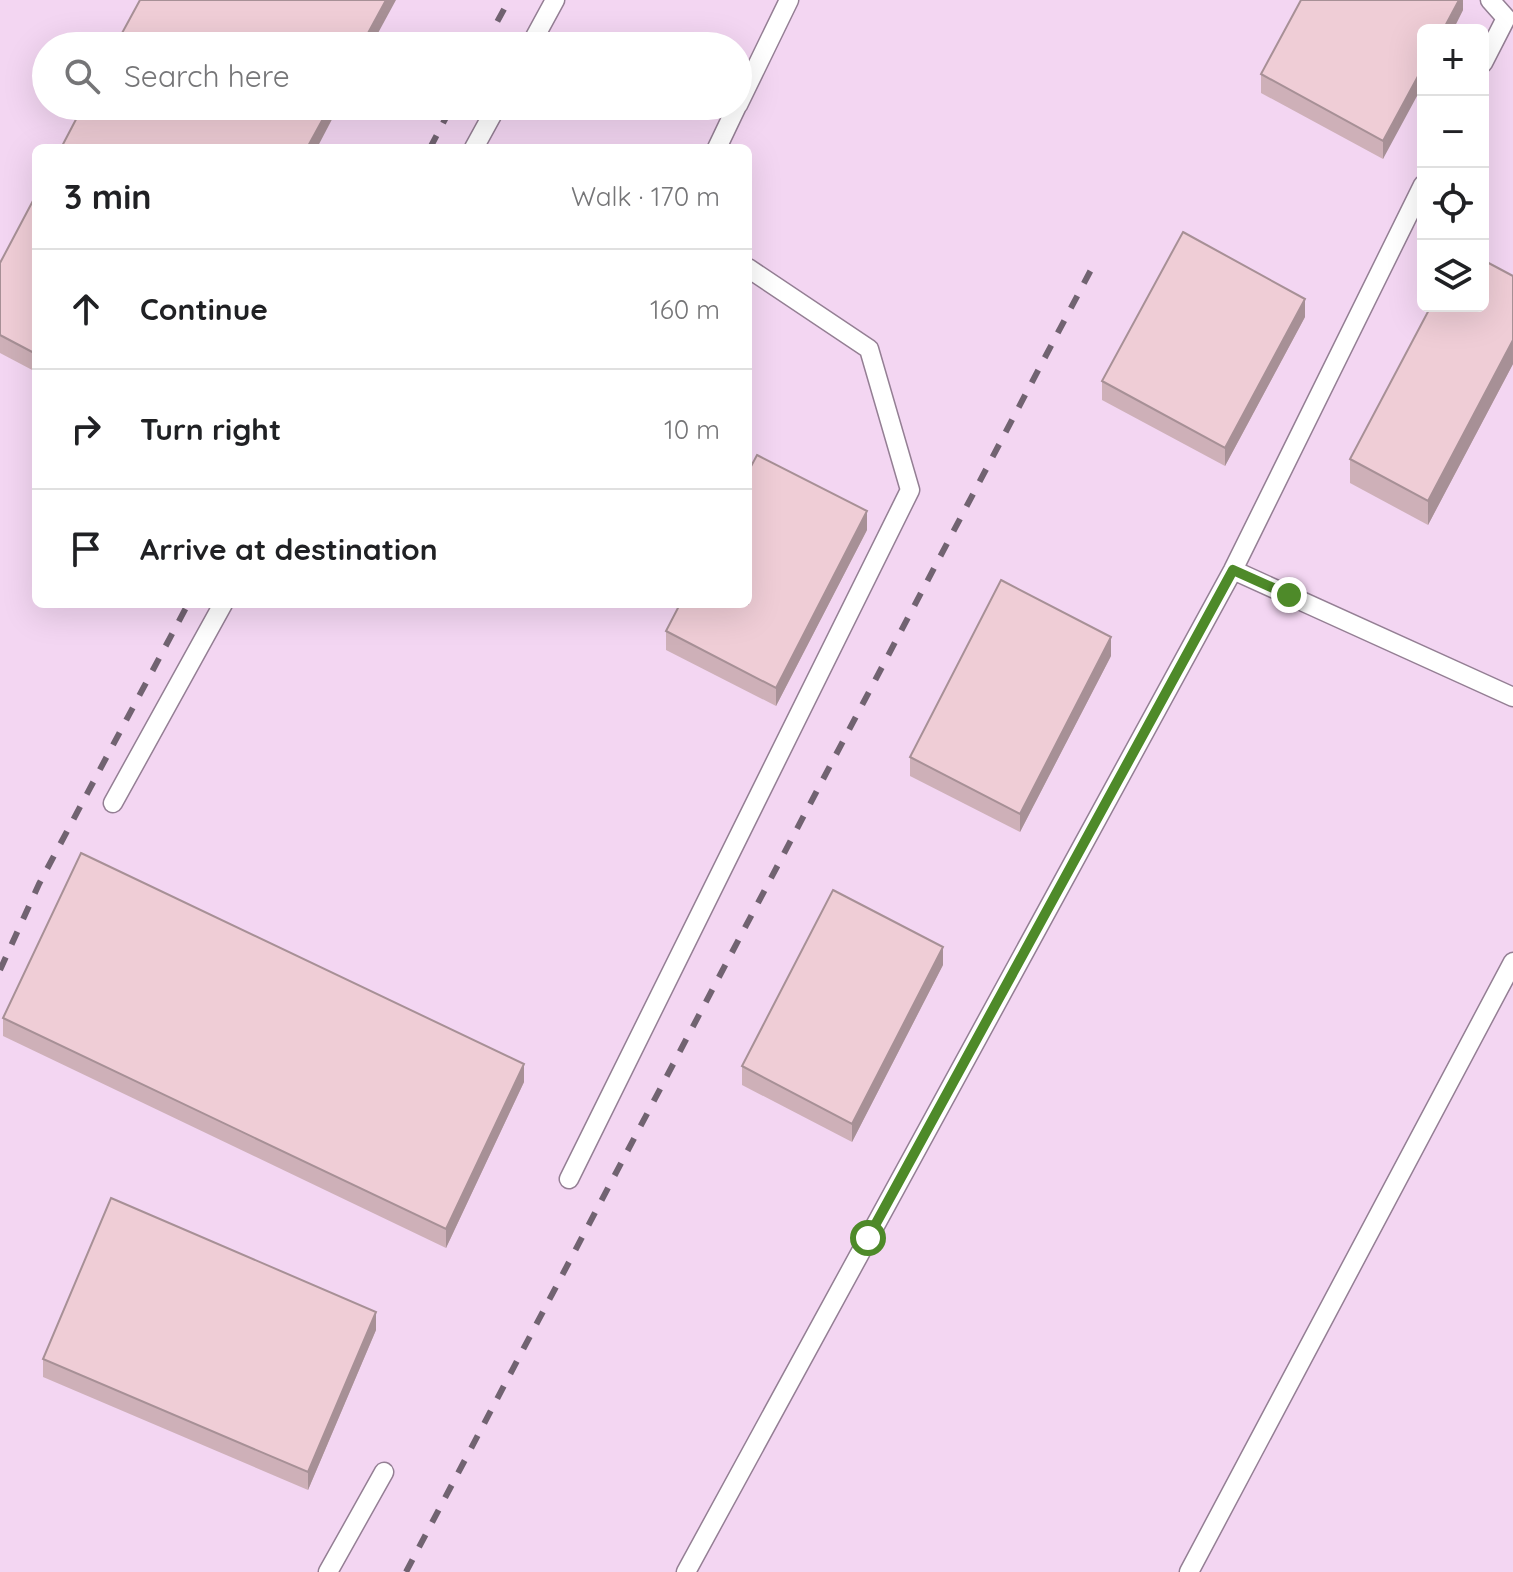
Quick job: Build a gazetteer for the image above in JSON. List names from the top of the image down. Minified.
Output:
{"page":{"map_buttons":["+","−"],"search":"Search here","heading":["3 min","Walk · 170 m"],"list":[["Continue","160 m"],["Turn right","10 m"],"Arrive at destination"]}}
